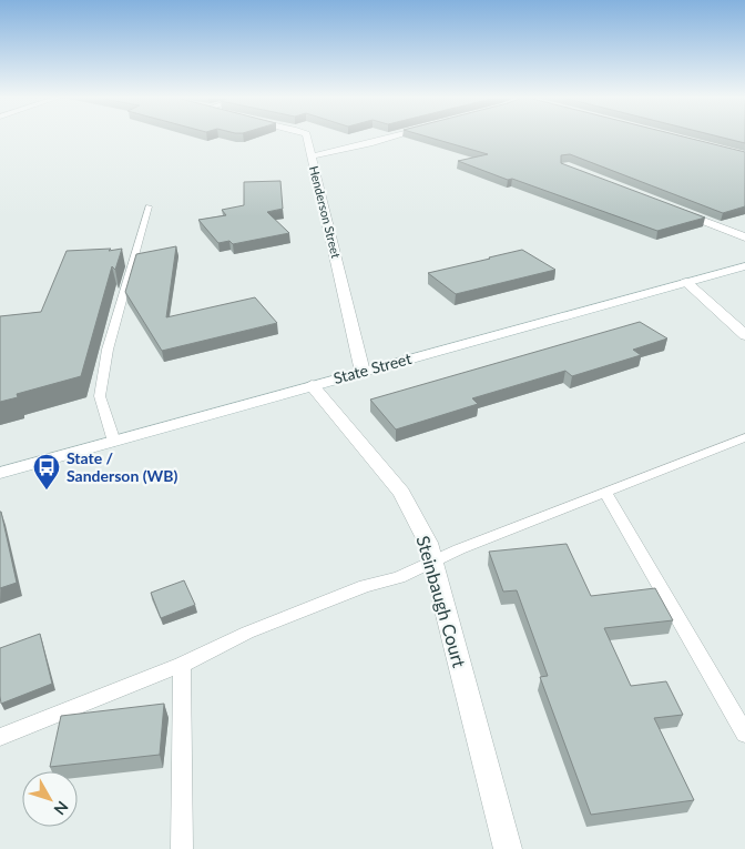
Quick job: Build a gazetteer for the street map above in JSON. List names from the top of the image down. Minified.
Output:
{"streets":{"street":["Henderson Street","State Street","Steinbaugh Court"]},"crossings":[["Henderson Street","State Street"],["State Street","Steinbaugh Court"]],"places":{"bus stop":["State / Sanderson (WB)"]},"north":"bottom right"}
